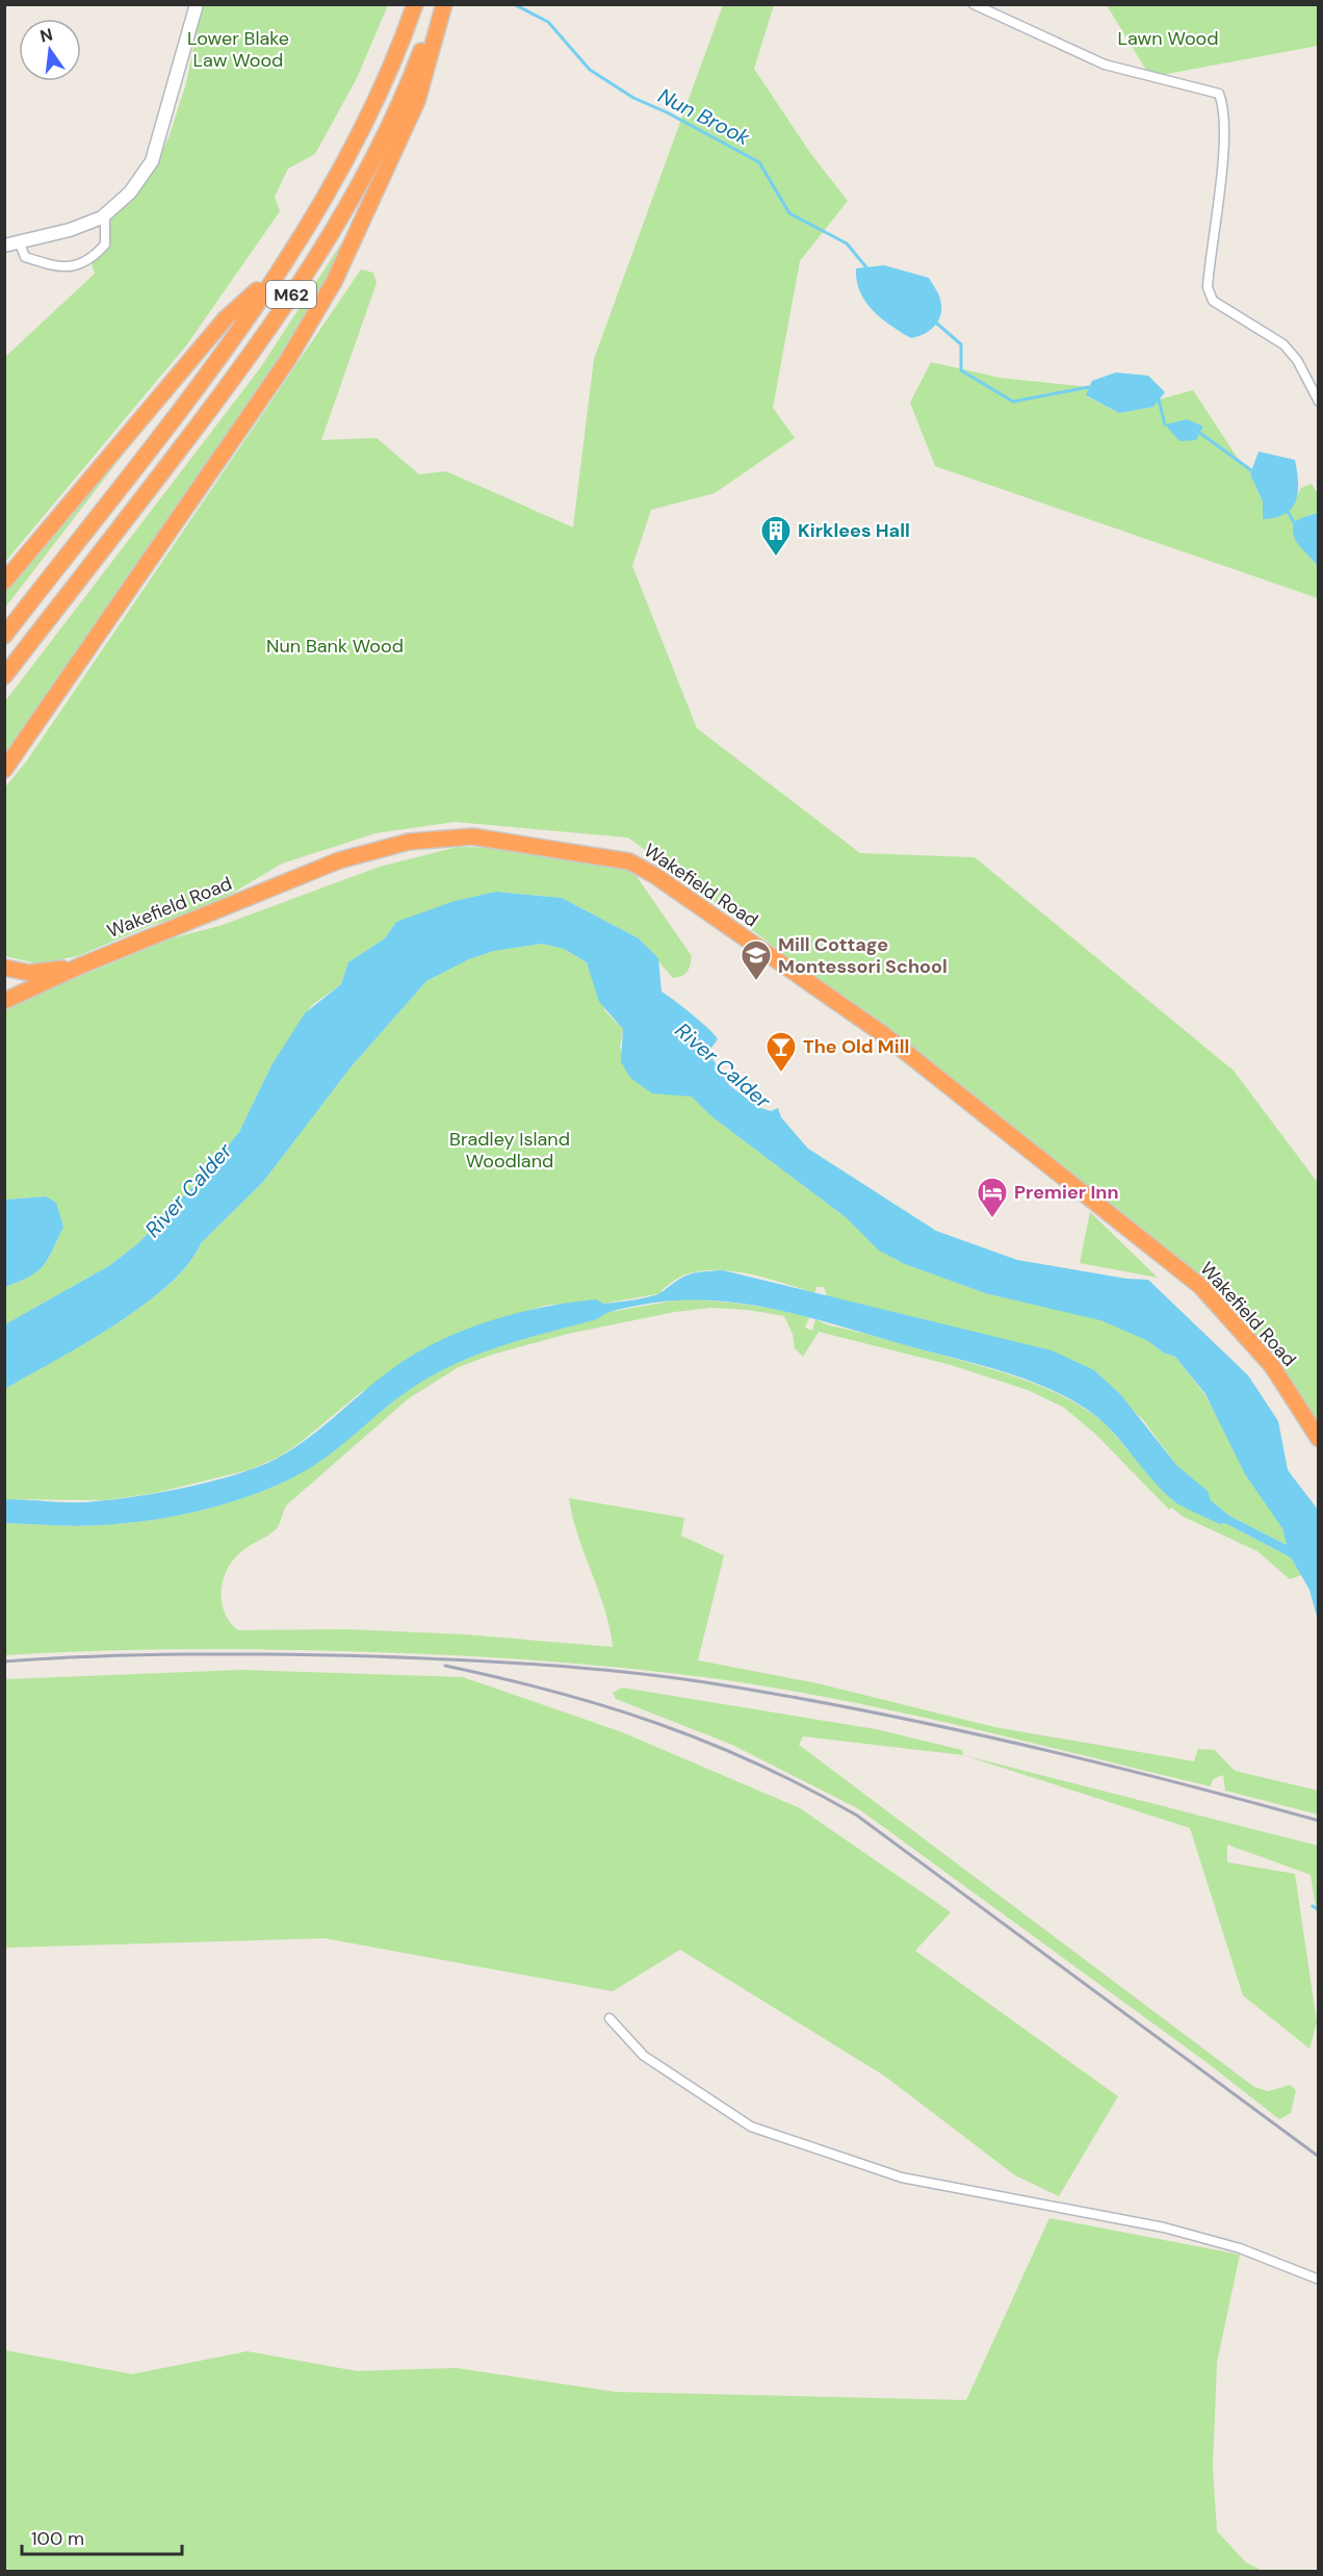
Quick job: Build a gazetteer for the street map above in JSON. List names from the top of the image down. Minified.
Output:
{"streets":{"highway":["M62","Wakefield Road"]},"water":["Nun Brook","River Calder"],"parks":["Lower Blake Law Wood","Lawn Wood","Nun Bank Wood","Bradley Island Woodland"],"places":{"building":["Kirklees Hall"],"school or university":["Mill Cottage Montessori School"],"bar":["The Old Mill"],"hotel":["Premier Inn"]},"scale_bar":"100 m","north":"top"}
